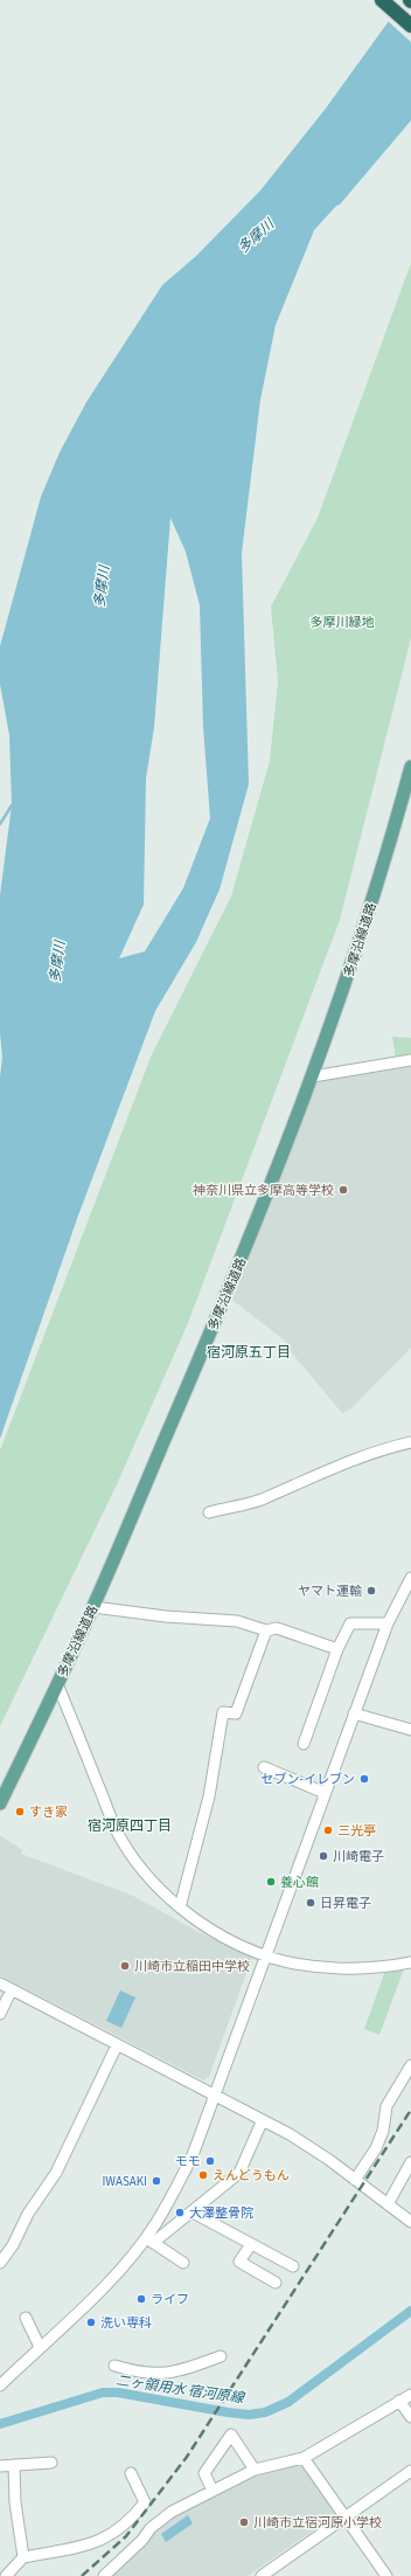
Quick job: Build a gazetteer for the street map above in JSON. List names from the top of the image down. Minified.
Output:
{"streets":{"main road":["多摩沿線道路"]},"districts":["宿河原五丁目","宿河原四丁目"],"water":["多摩川","二ヶ領用水 宿河原線"],"parks":["多摩川緑地"],"places":["神奈川県立多摩高等学校","ヤマト運輸","セブン-イレブン","すき家","三光亭","川崎電子","養心館","日昇電子","川崎市立稲田中学校","モモ","えんどうもん","IWASAKI","大澤整骨院","ライフ","洗い専科","川崎市立宿河原小学校"]}
